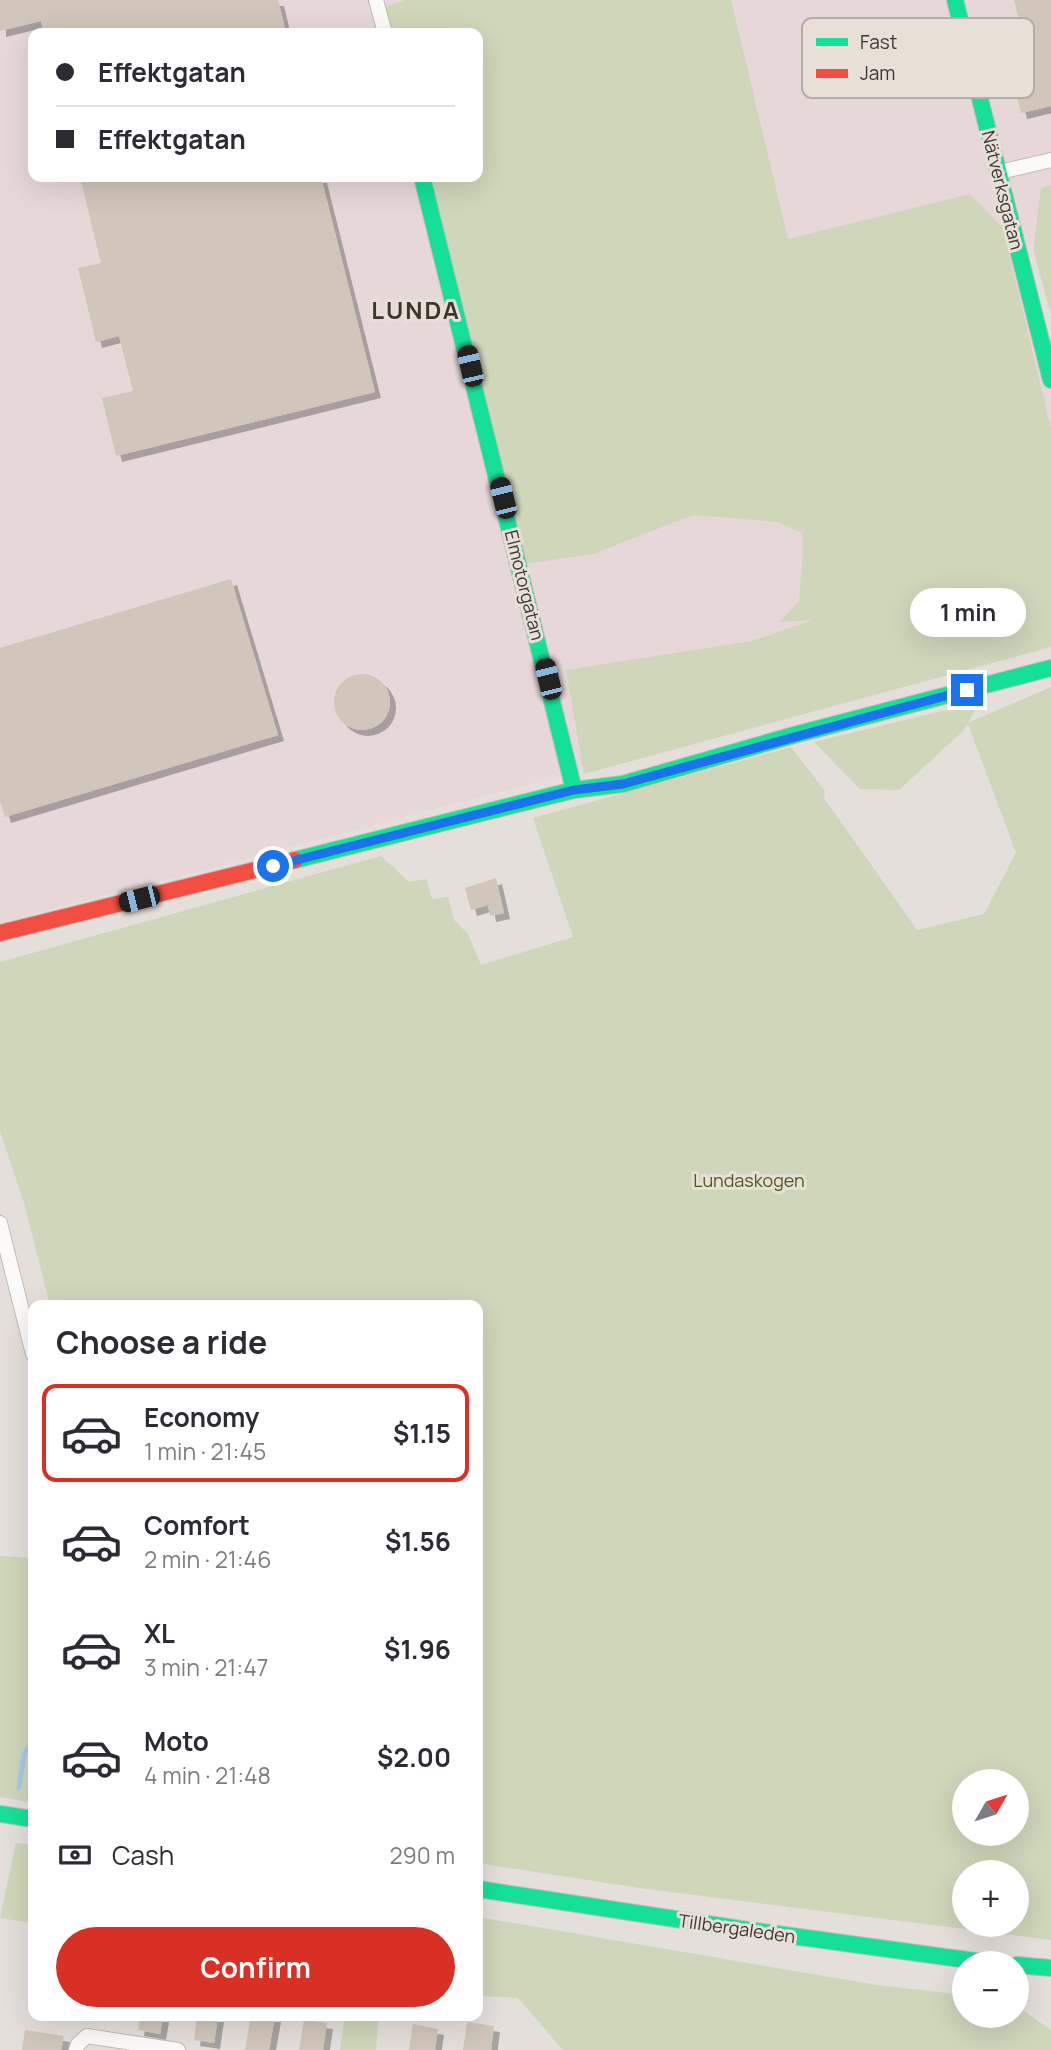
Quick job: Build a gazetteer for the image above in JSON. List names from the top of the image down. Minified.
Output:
{"streets":{"street":["Nätverksgatan","Elmotorgatan","Tillbergaleden"]},"districts":["LUNDA"],"parks":["Lundaskogen"],"legend":["Fast","Jam"],"north":"top right","page":{"banner":["Effektgatan","Effektgatan"],"bubble":"1 min","heading":"Choose a ride","list":[{"name":"Economy","note":"1 min · 21:45","value":"$1.15"},{"name":"Comfort","note":"2 min · 21:46","value":"$1.56"},{"name":"XL","note":"3 min · 21:47","value":"$1.96"},{"name":"Moto","note":"4 min · 21:48","value":"$2.00"}],"map_buttons":["+","−"],"pay":["Cash","290 m"],"buttons":"Confirm"}}
